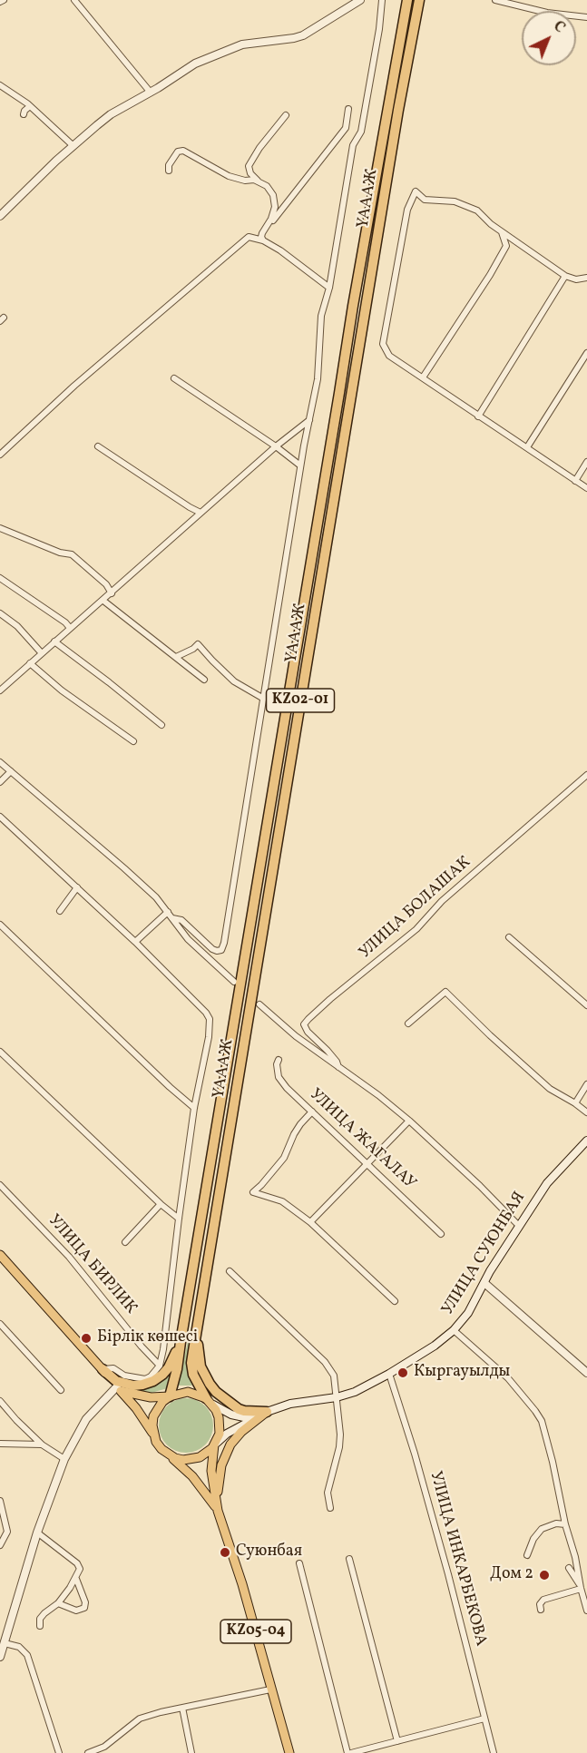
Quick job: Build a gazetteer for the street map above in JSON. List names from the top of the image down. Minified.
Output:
{"streets":{"highway":["ҮАААЖ","KZ02-01"],"main road":["УЛИЦА СУЮНБАЯ","KZ05-04"],"street":["УЛИЦА БОЛАШАК","УЛИЦА ЖАГАЛАУ","УЛИЦА БИРЛИК","УЛИЦА ИНКАРБЕКОВА"]},"crossings":[["ҮАААЖ","УЛИЦА СУЮНБАЯ"],["ҮАААЖ","KZ05-04"],["УЛИЦА СУЮНБАЯ","УЛИЦА ИНКАРБЕКОВА"],["УЛИЦА СУЮНБАЯ","KZ05-04"]],"places":["Бірлік көшесі","Кыргауылды","Суюнбая","Дом 2"],"north":"top right"}
